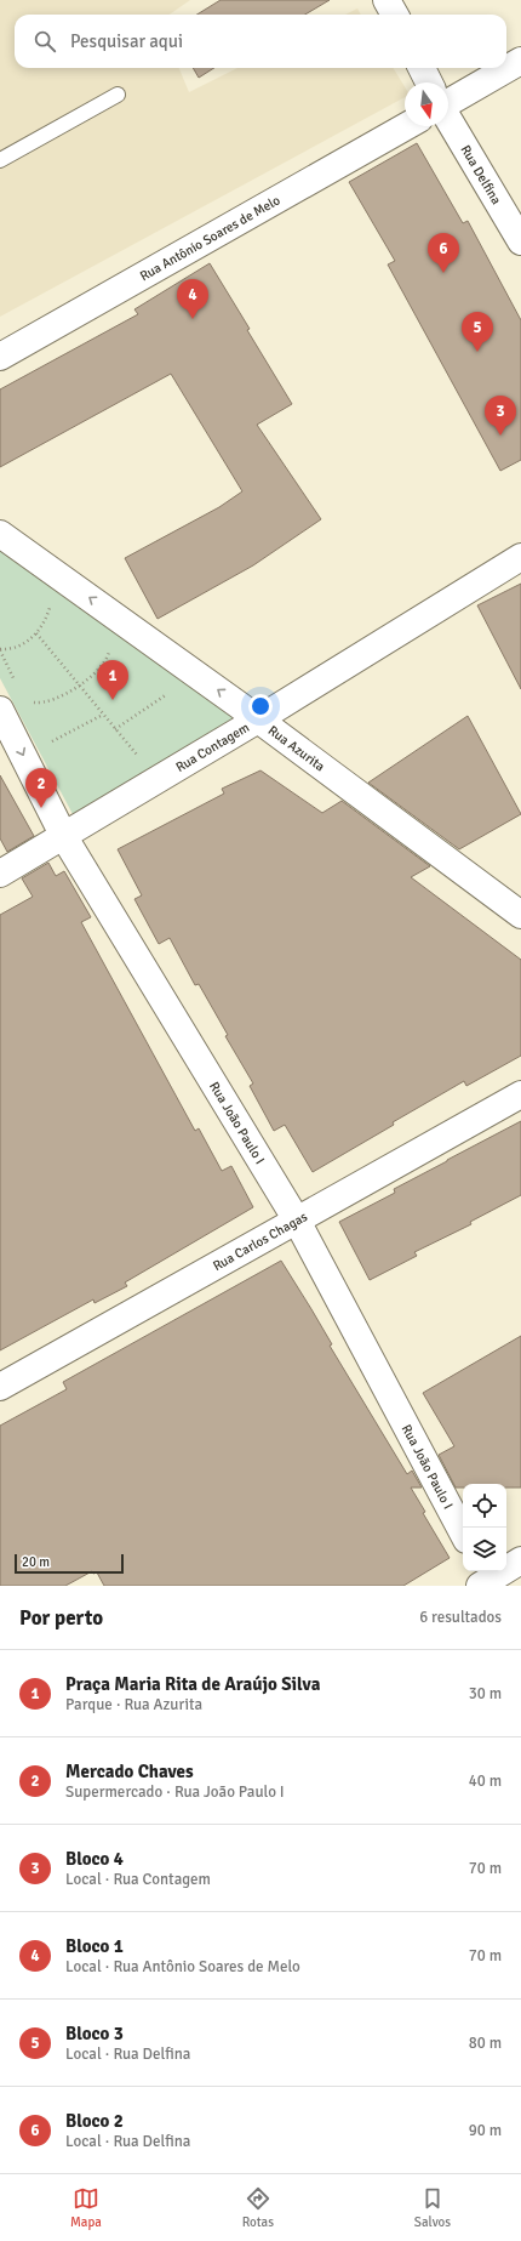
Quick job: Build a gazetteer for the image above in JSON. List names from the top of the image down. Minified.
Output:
{"streets":{"street":["Rua Delfina","Rua Antônio Soares de Melo","Rua Contagem","Rua Azurita","Rua João Paulo I","Rua Carlos Chagas"]},"crossings":[["Rua Contagem","Rua Azurita"],["Rua Contagem","Rua João Paulo I"],["Rua João Paulo I","Rua Carlos Chagas"]],"one_way":["Rua Azurita"],"scale_bar":"20 m","north":"bottom","page":{"search":"Pesquisar aqui","pins":["6","4","5","3","1","2"],"scale":"20 m","heading":["Por perto","6 resultados"],"list":[{"mark":"1","name":"Praça Maria Rita de Araújo Silva","note":"Parque · Rua Azurita","value":"30 m"},{"mark":"2","name":"Mercado Chaves","note":"Supermercado · Rua João Paulo I","value":"40 m"},{"mark":"3","name":"Bloco 4","note":"Local · Rua Contagem","value":"70 m"},{"mark":"4","name":"Bloco 1","note":"Local · Rua Antônio Soares de Melo","value":"70 m"},{"mark":"5","name":"Bloco 3","note":"Local · Rua Delfina","value":"80 m"},{"mark":"6","name":"Bloco 2","note":"Local · Rua Delfina","value":"90 m"}],"nav":["Mapa","Rotas","Salvos"]}}
